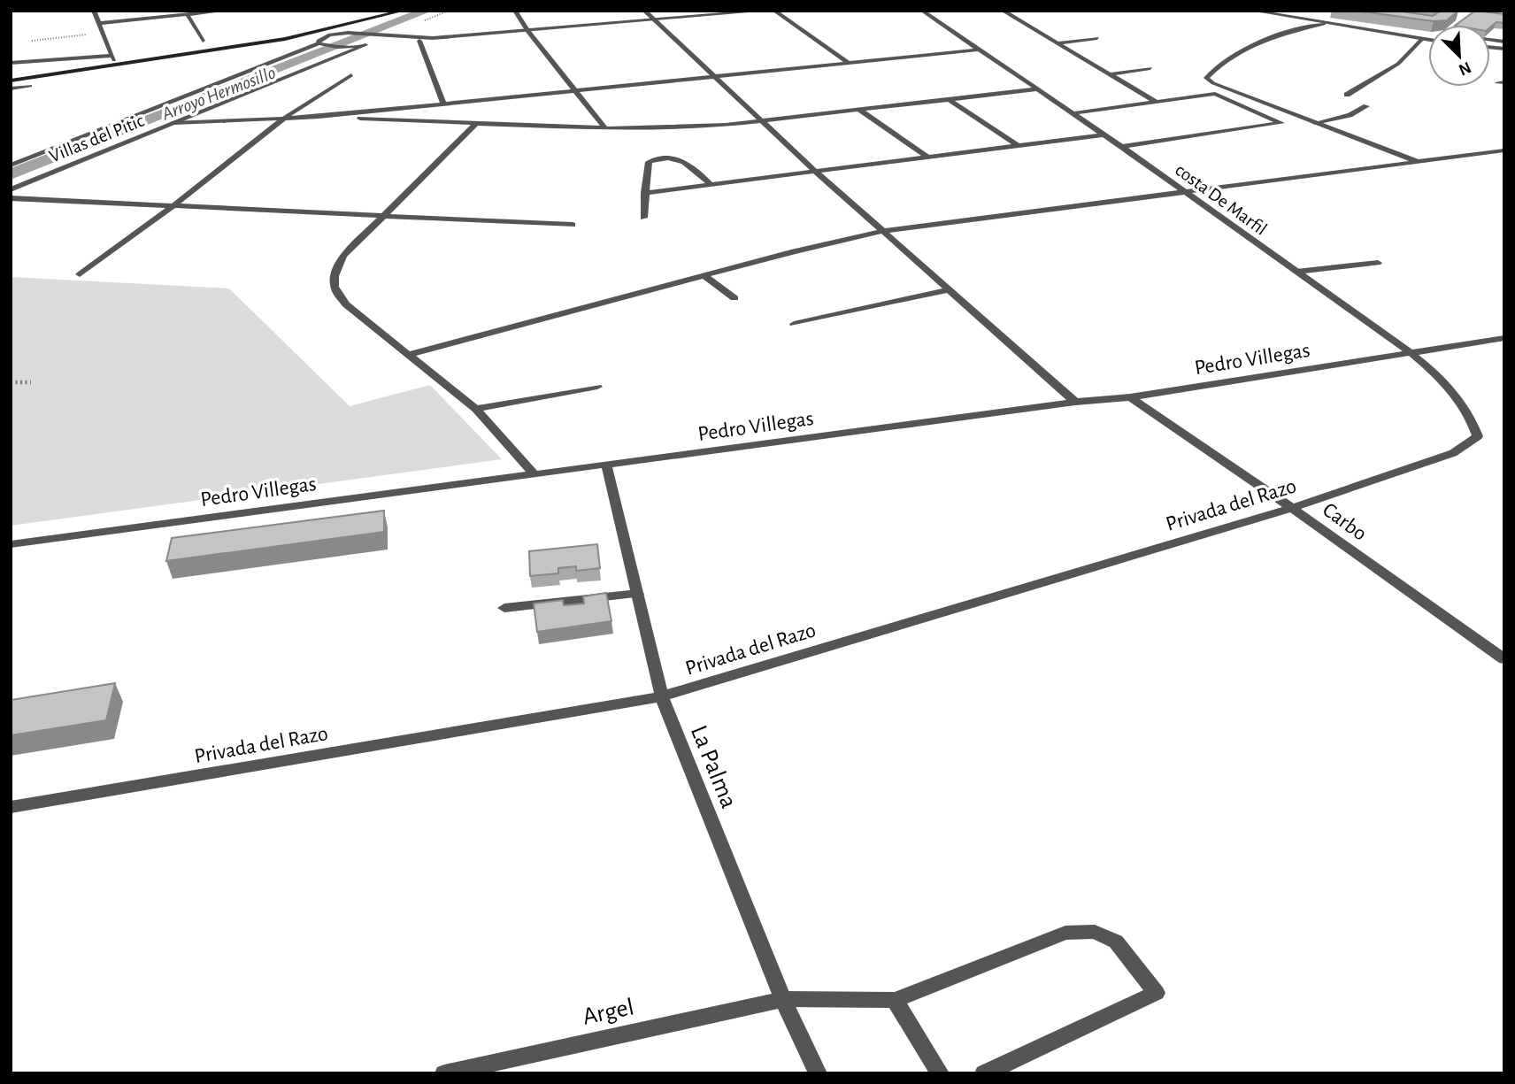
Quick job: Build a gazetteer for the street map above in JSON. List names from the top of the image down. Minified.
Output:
{"streets":{"street":["Villas del Pitic","costa De Marfil","Pedro Villegas","Privada del Razo","Carbo","La Palma","Argel"]},"crossings":[["costa De Marfil","Pedro Villegas"],["costa De Marfil","Privada del Razo"],["Pedro Villegas","Carbo"],["Pedro Villegas","La Palma"],["Privada del Razo","Carbo"],["Privada del Razo","La Palma"],["La Palma","Argel"]],"water":["Arroyo Hermosillo"],"north":"bottom right"}
